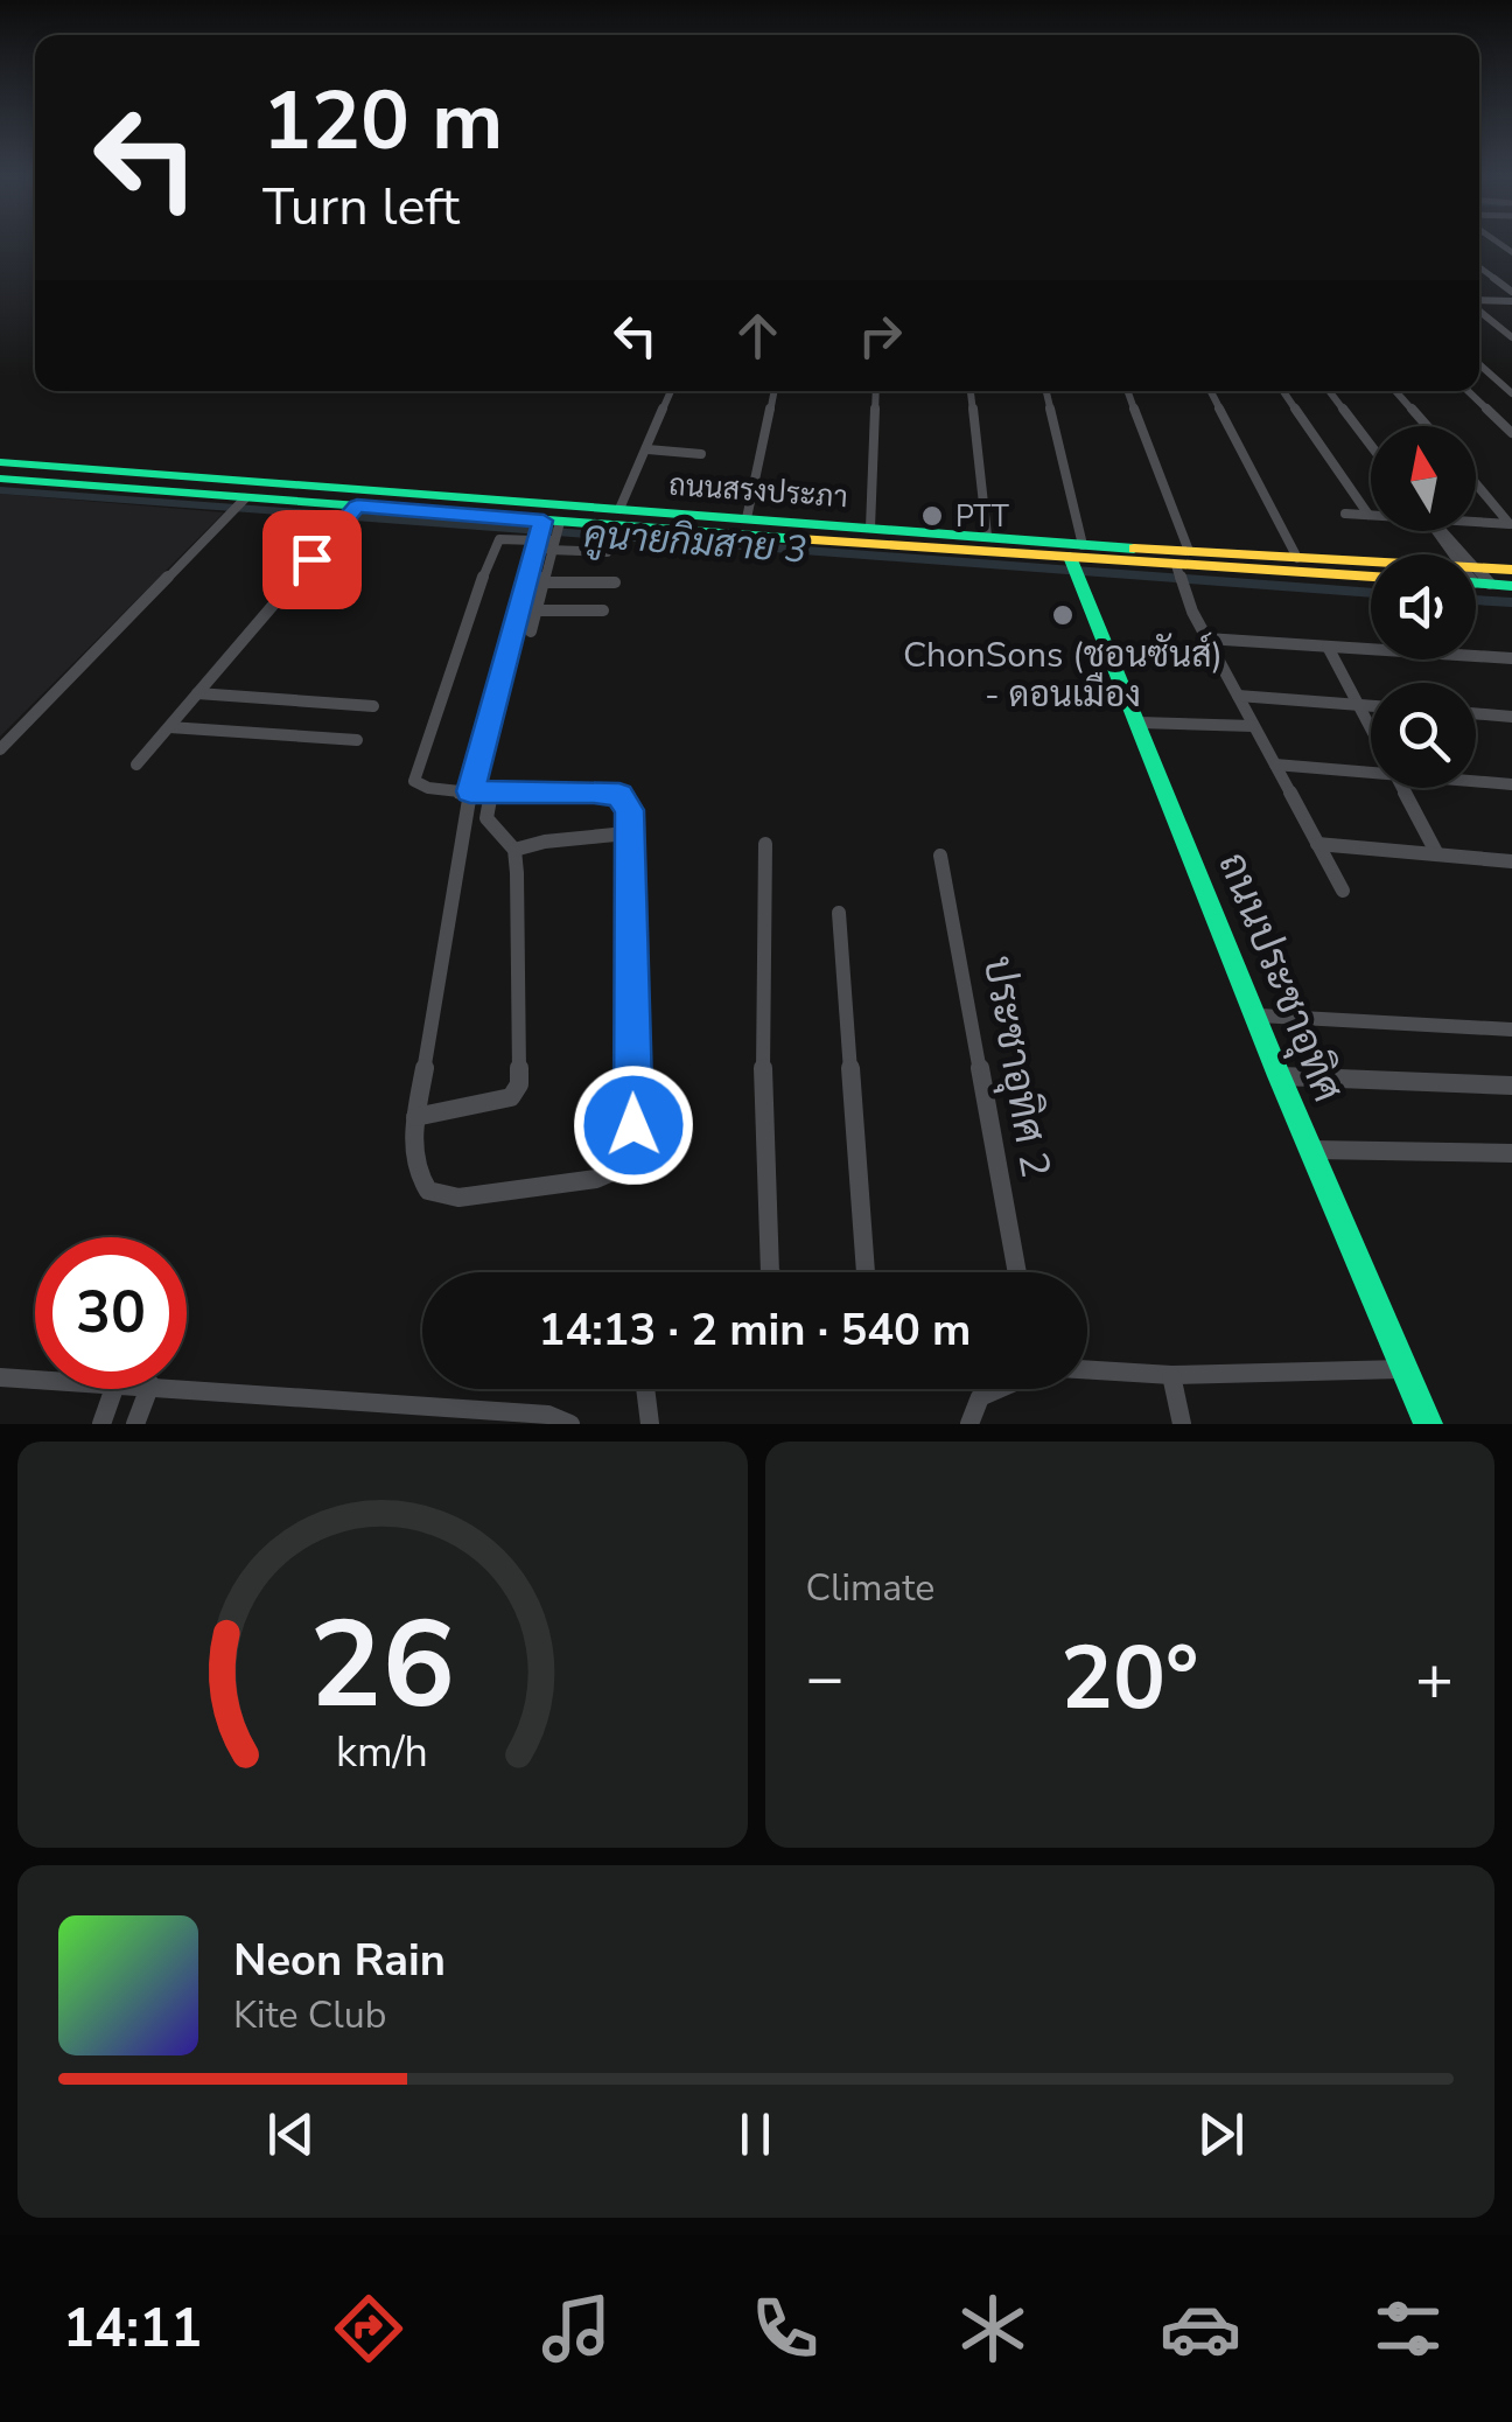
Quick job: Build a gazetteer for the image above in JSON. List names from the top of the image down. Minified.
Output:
{"streets":{"main road":["ถนนสรงประภา","ถนนประชาอุทิศ"],"street":["ประชาอุทิศ 2"]},"crossings":[["ถนนสรงประภา","ถนนประชาอุทิศ"]],"water":["คูนายกิมสาย 3"],"places":["PTT","ChonSons (ชอนซันส์) - ดอนเมือง"],"north":"top","page":{"turn":["120 m","Turn left"],"limit":"30","trip":"14:13 · 2 min · 540 m","tile":"Climate","heat":["−","20°","+"],"song":["Neon Rain","Kite Club"],"tabs":"14:11","gauge":["26","km/h"]}}
